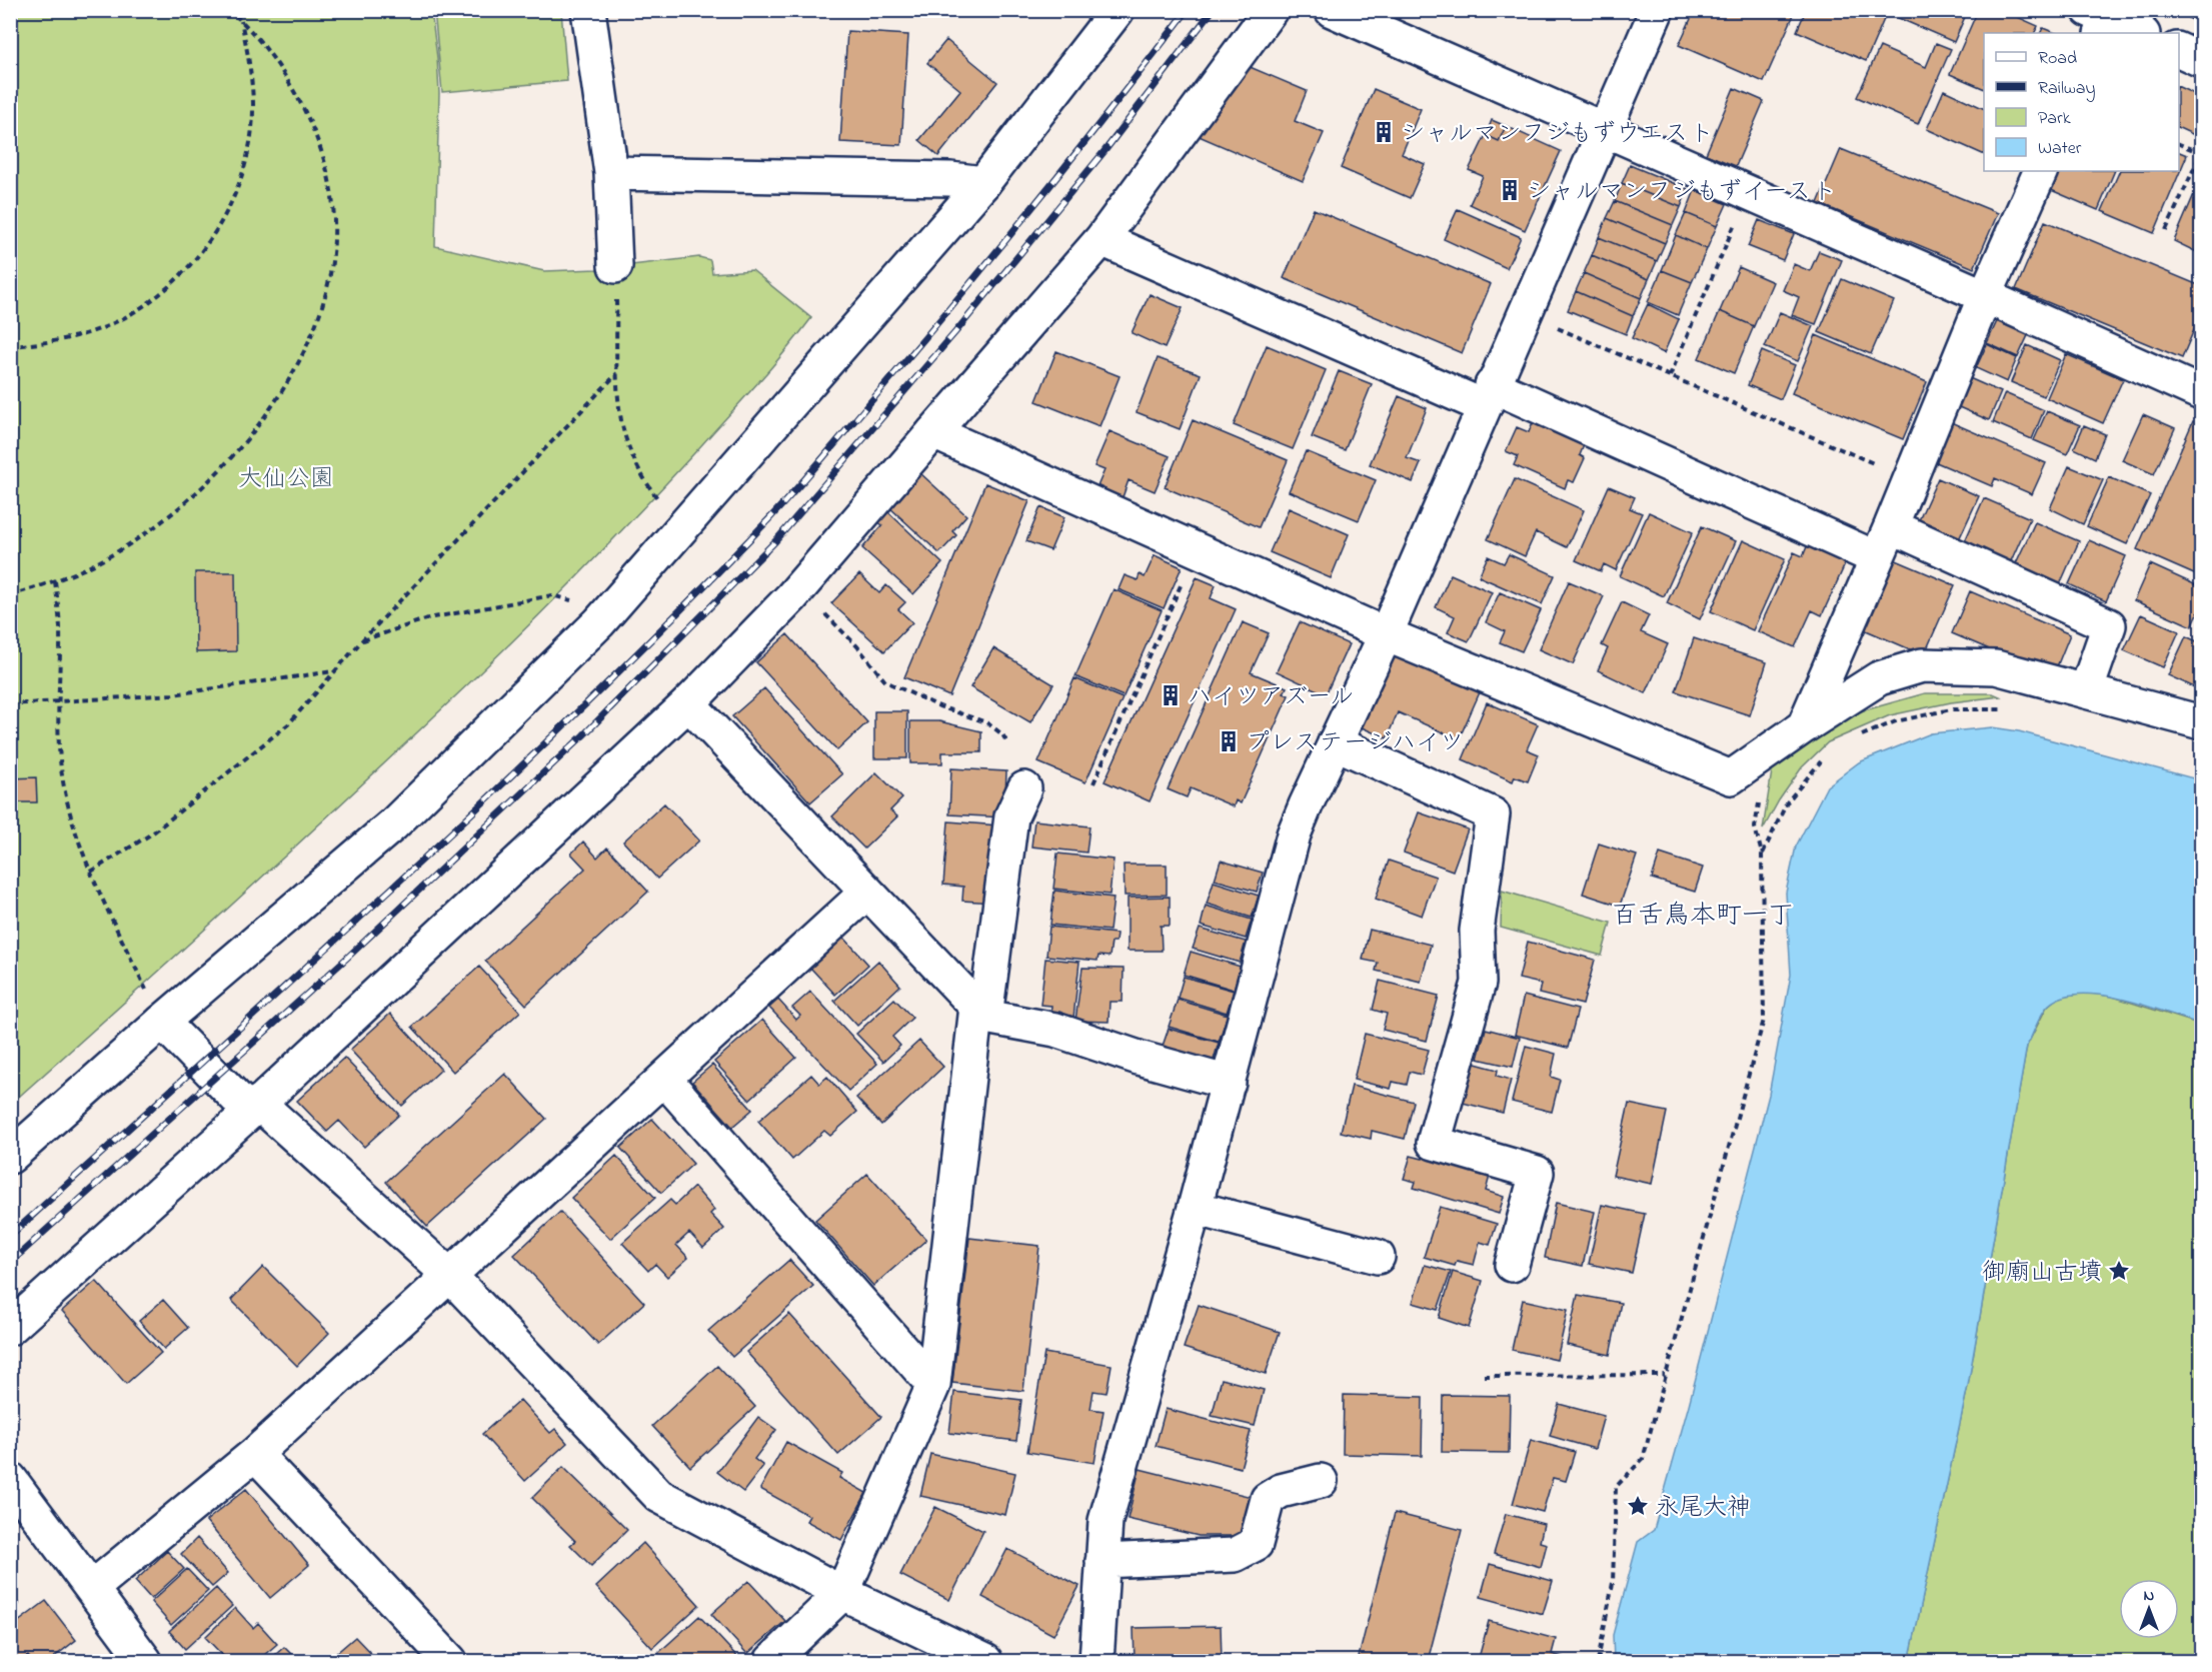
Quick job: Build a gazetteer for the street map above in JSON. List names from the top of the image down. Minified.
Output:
{"districts":["百舌鳥本町一丁"],"parks":["大仙公園"],"places":{"building":["シャルマンフジもずウエスト","シャルマンフジもずイースト","ハイツアズール","プレステージハイツ"],"place":["御廟山古墳","永尾大神"]},"legend":["Road","Railway","Park","Water"],"north":"top"}
